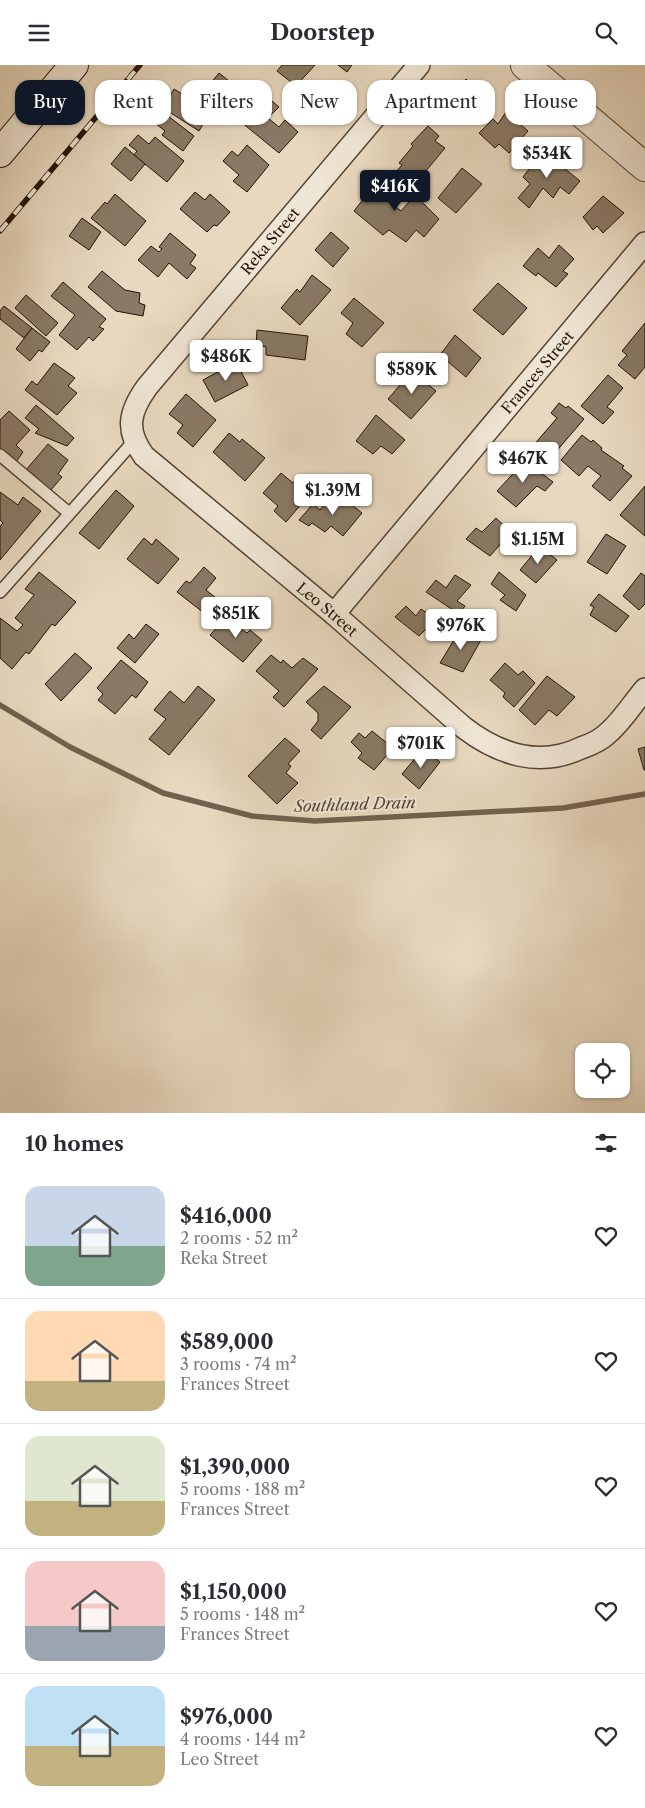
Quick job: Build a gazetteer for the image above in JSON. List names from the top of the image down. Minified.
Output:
{"streets":{"street":["Reka Street","Frances Street","Leo Street"]},"crossings":[["Reka Street","Leo Street"],["Frances Street","Leo Street"]],"water":["Southland Drain"],"page":{"header":"Doorstep","chip":["Buy","Rent","Filters","New","Apartment","House"],"price":["$534K","$416K","$486K","$589K","$467K","$1.39M","$1.15M","$851K","$976K","$701K"],"heading":"10 homes","list":[{"name":"$416,000","note":"2 rooms · 52 m² · Reka Street"},{"name":"$589,000","note":"3 rooms · 74 m² · Frances Street"},{"name":"$1,390,000","note":"5 rooms · 188 m² · Frances Street"},{"name":"$1,150,000","note":"5 rooms · 148 m² · Frances Street"},{"name":"$976,000","note":"4 rooms · 144 m² · Leo Street"}]}}
